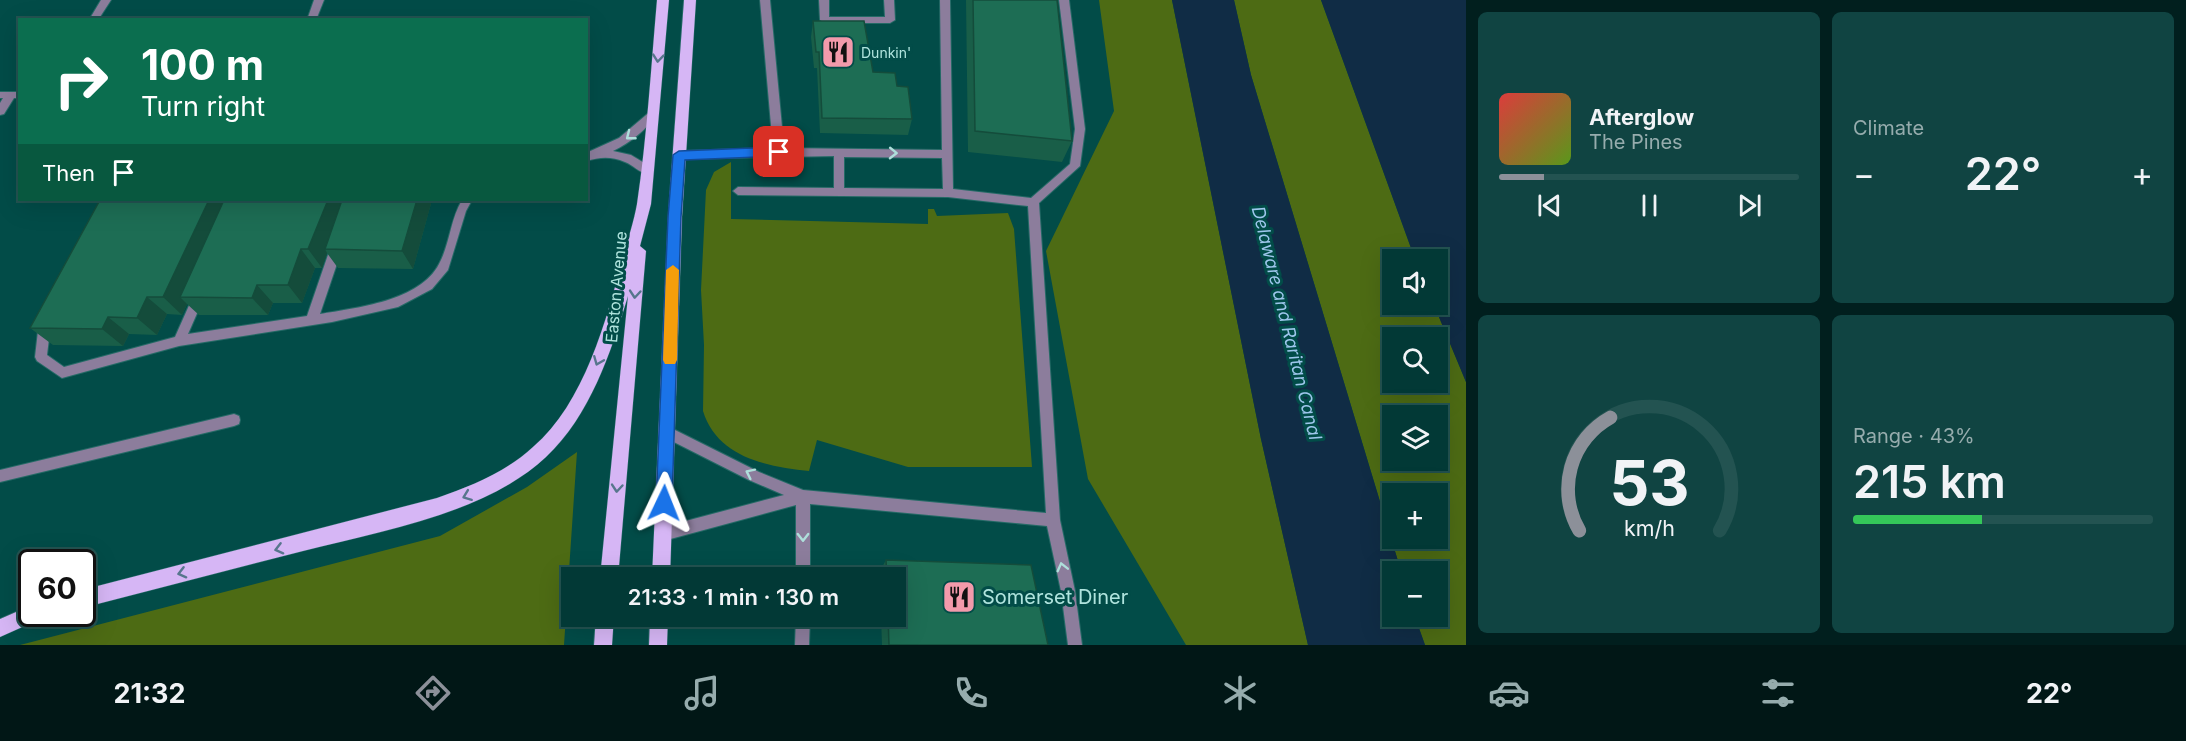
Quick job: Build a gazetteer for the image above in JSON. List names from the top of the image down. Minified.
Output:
{"streets":{"main road":["Easton Avenue"]},"water":["Delaware and Raritan Canal"],"places":{"restaurant":["Dunkin'","Somerset Diner"]},"page":{"tile":["Climate",["Range · 43%","215 km"]],"turn":["100 m","Turn right"],"song":["Afterglow","The Pines"],"then":"Then","heat":["−","22°","+"],"map_buttons":["+","−"],"limit":"60","trip":"21:33 · 1 min · 130 m","tabs":["21:32","22°"],"gauge":["53","km/h"]}}
